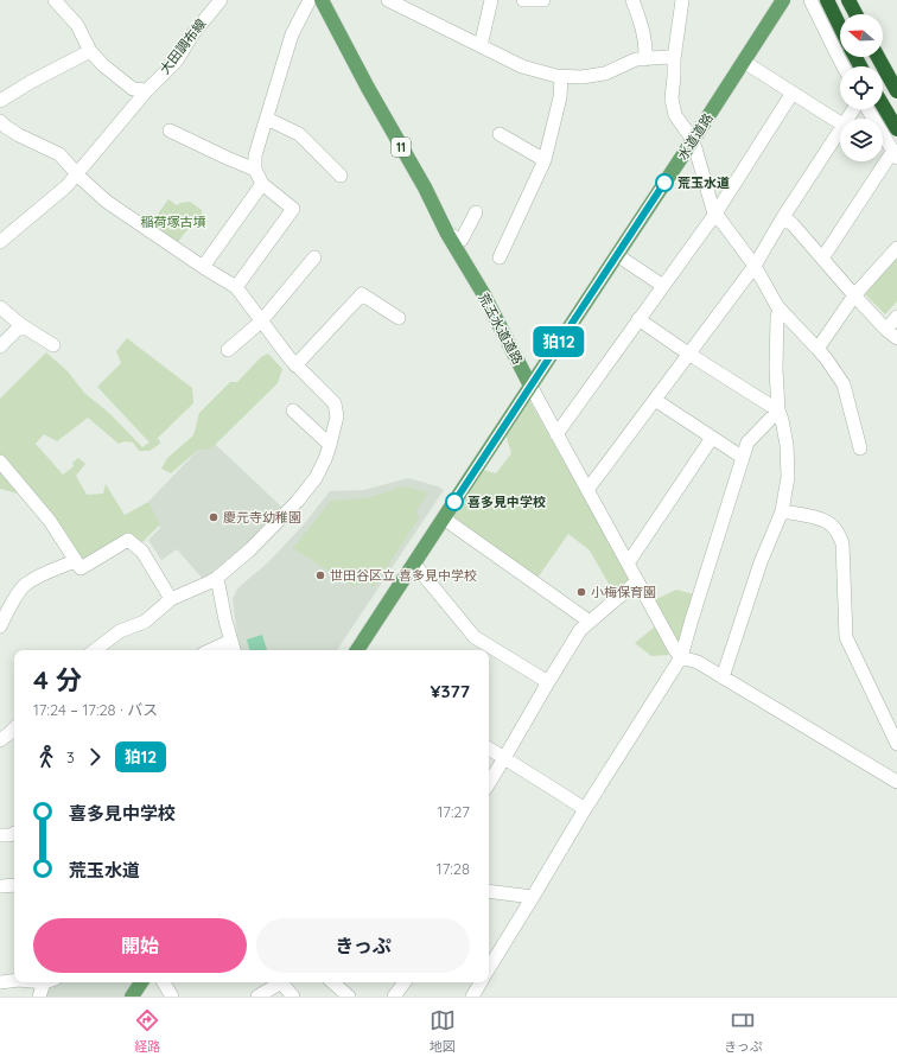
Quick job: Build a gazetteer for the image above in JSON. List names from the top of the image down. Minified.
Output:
{"streets":{"main road":["水道道路","11","荒玉水道道路"],"street":["大田調布線"]},"crossings":[["水道道路","荒玉水道道路"]],"parks":["稲荷塚古墳"],"places":["荒玉水道","喜多見中学校","慶元寺幼稚園","世田谷区立 喜多見中学校","小梅保育園"],"lines":["bus line 狛12"],"north":"left","page":{"on_map":"狛12","heading":["4 分","17:24 – 17:28 · バス","¥377"],"legs":["3","狛12"],"list":[{"name":"喜多見中学校","value":"17:27"},{"name":"荒玉水道","value":"17:28"}],"buttons":["開始","きっぷ"],"tabs":["経路","地図","きっぷ"]}}
